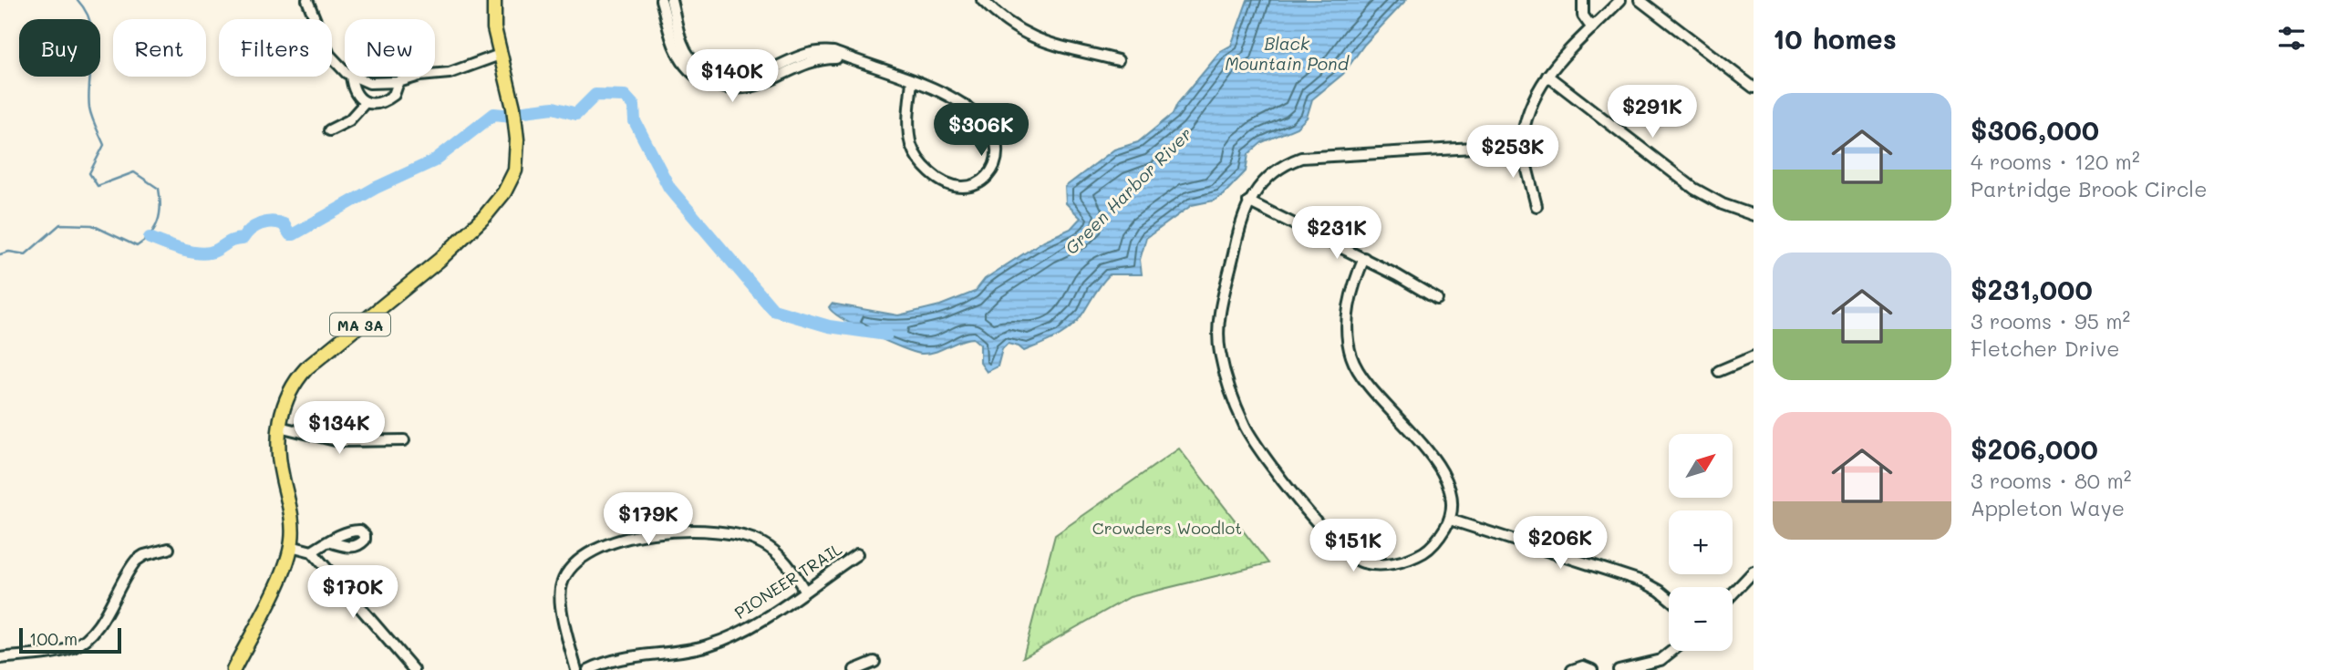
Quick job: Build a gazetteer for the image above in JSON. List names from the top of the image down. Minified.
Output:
{"streets":{"main road":["MA 3A"],"street":["PIONEER TRAIL"]},"water":["Black Mountain Pond","Green Harbor River"],"parks":["Crowders Woodlot"],"scale_bar":"100 m","north":"top right","page":{"heading":"10 homes","chip":["Buy","Rent","Filters","New"],"price":["$140K","$291K","$306K","$253K","$231K","$134K","$179K","$206K","$151K","$170K"],"list":[{"name":"$306,000","note":"4 rooms · 120 m² · Partridge Brook Circle"},{"name":"$231,000","note":"3 rooms · 95 m² · Fletcher Drive"},{"name":"$206,000","note":"3 rooms · 80 m² · Appleton Waye"}],"map_buttons":["+","−"],"scale":"100 m"}}
